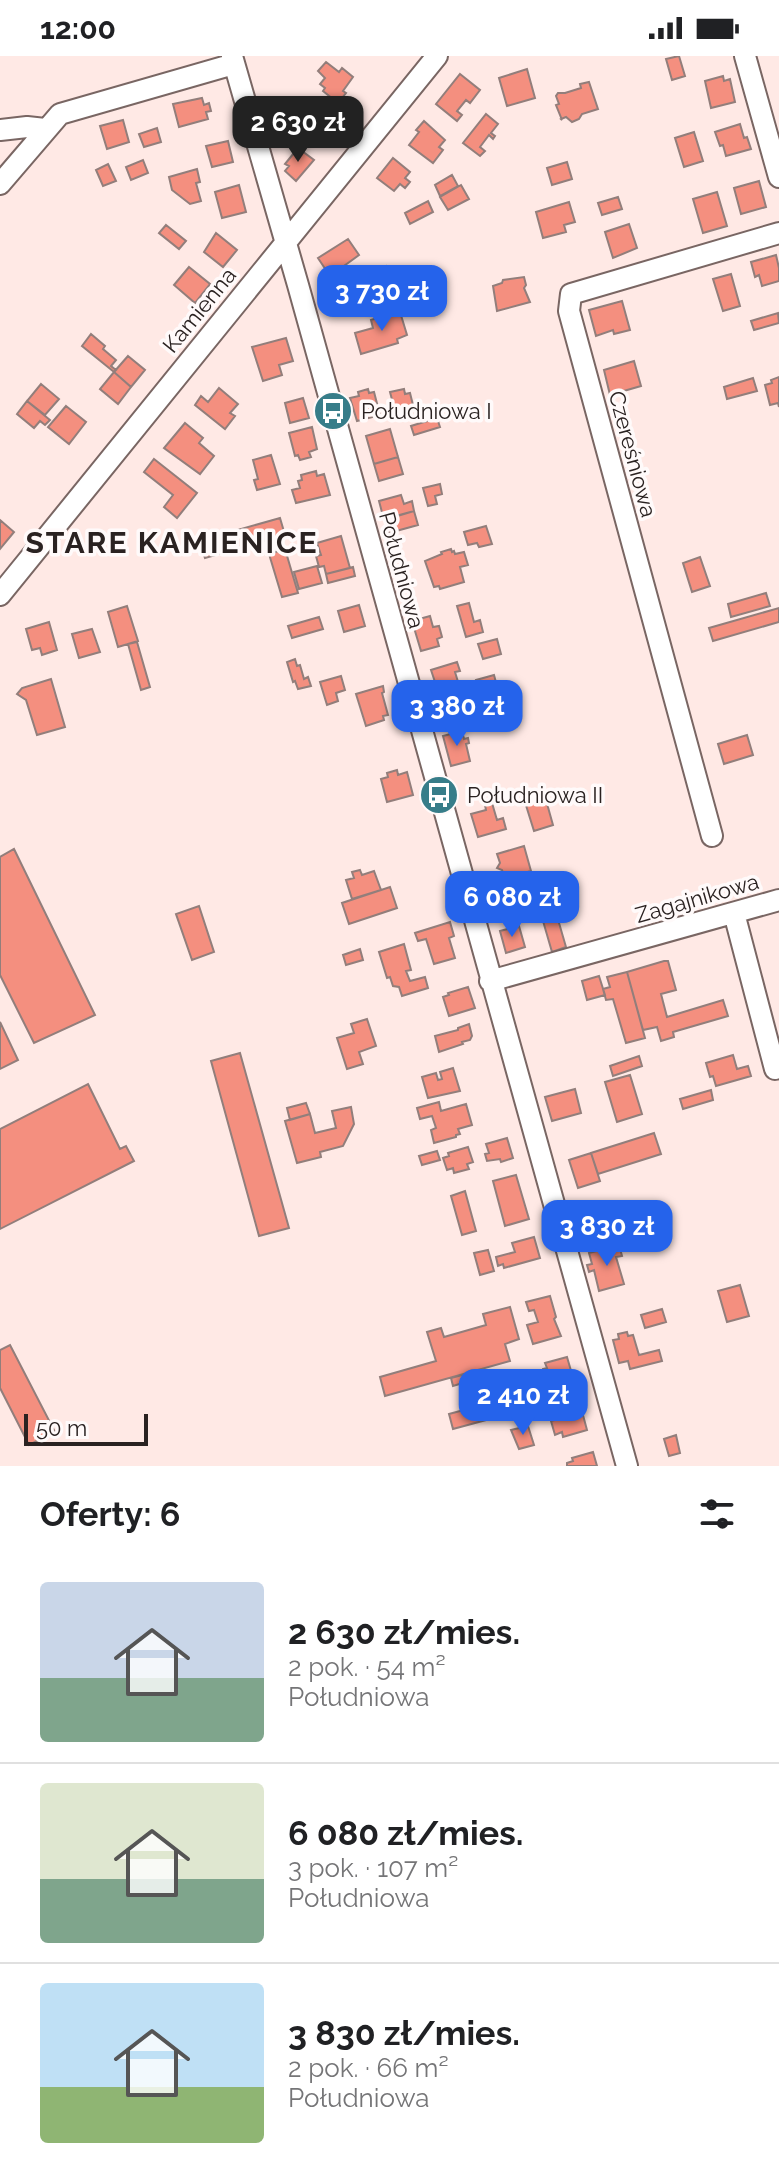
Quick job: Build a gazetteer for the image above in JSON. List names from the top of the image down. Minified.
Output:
{"streets":{"street":["Kamienna","Czereśniowa","Południowa","Zagajnikowa"]},"crossings":[["Kamienna","Południowa"],["Południowa","Zagajnikowa"]],"districts":["STARE KAMIENICE"],"places":{"bus stop":["Południowa I","Południowa II"]},"scale_bar":"50 m","page":{"status":"12:00","price":["2 630 zł","3 730 zł","3 380 zł","6 080 zł","3 830 zł","2 410 zł"],"scale":"50 m","heading":"Oferty: 6","list":[{"name":"2 630 zł/mies.","note":"2 pok. · 54 m² · Południowa"},{"name":"6 080 zł/mies.","note":"3 pok. · 107 m² · Południowa"},{"name":"3 830 zł/mies.","note":"2 pok. · 66 m² · Południowa"}]}}
